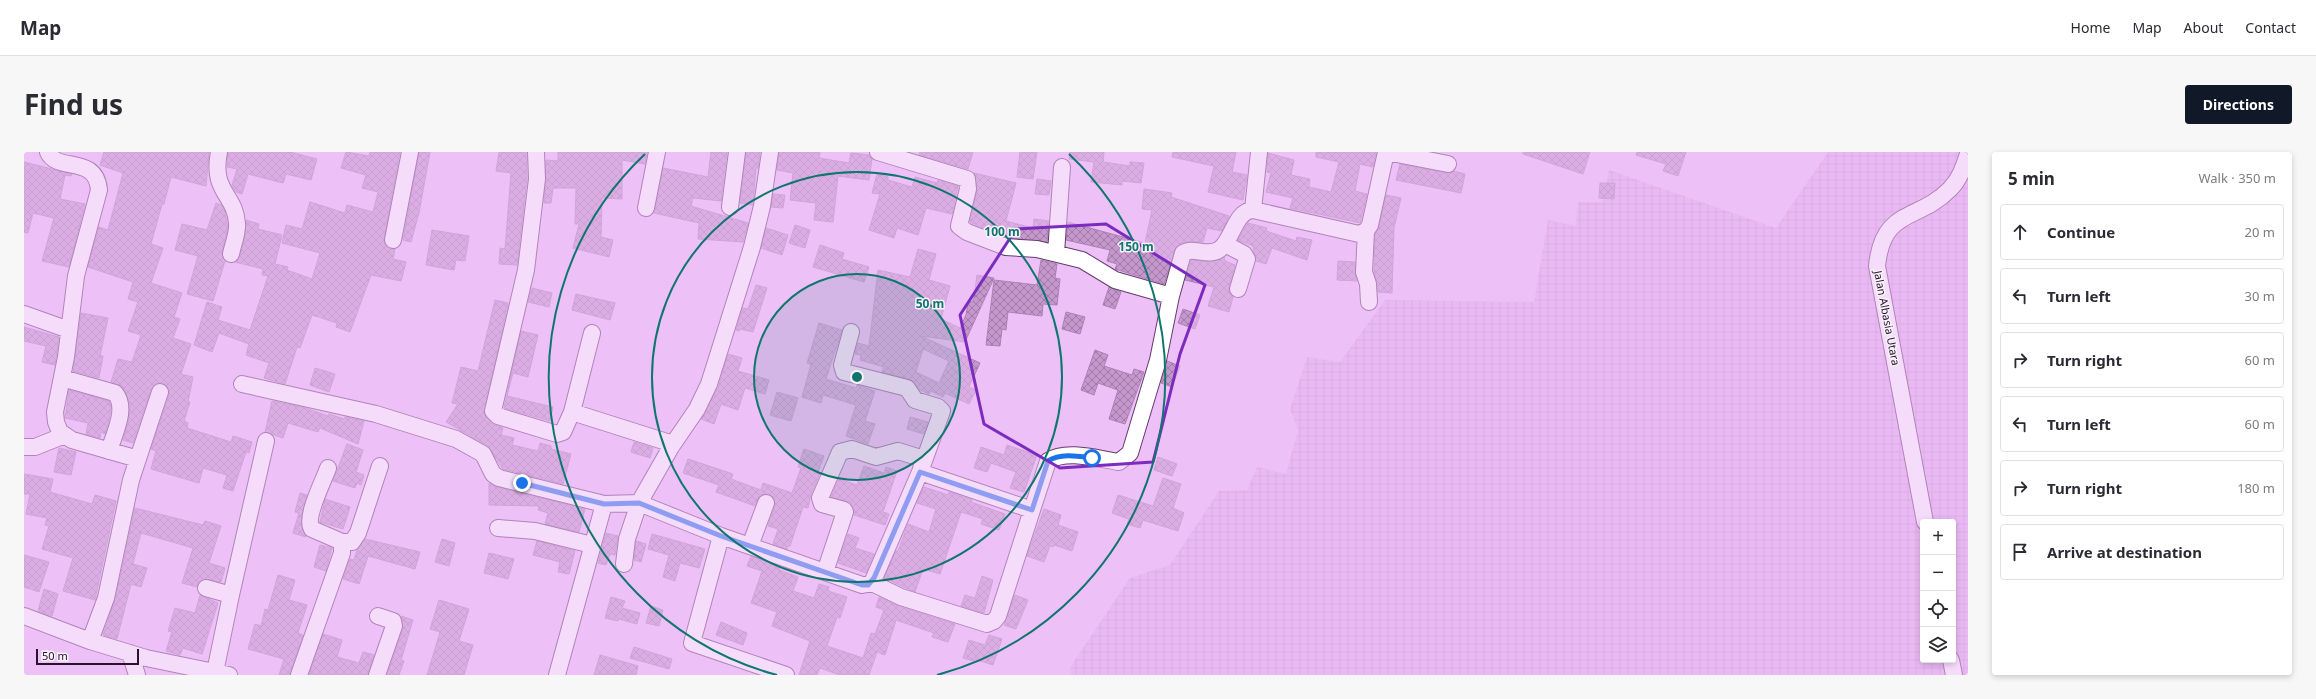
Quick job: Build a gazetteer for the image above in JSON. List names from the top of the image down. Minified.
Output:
{"streets":{"street":["Jalan Albasia Utara"]},"scale_bar":"50 m","page":{"header":"Map","nav":["Home","Map","About","Contact"],"title":"Find us","buttons":"Directions","heading":["5 min","Walk · 350 m"],"list":[["Continue","20 m"],["Turn left","30 m"],["Turn right","60 m"],["Turn left","60 m"],["Turn right","180 m"],"Arrive at destination"],"map_buttons":["+","−"],"scale":"50 m"},"rings":["100 m","150 m","50 m"]}
